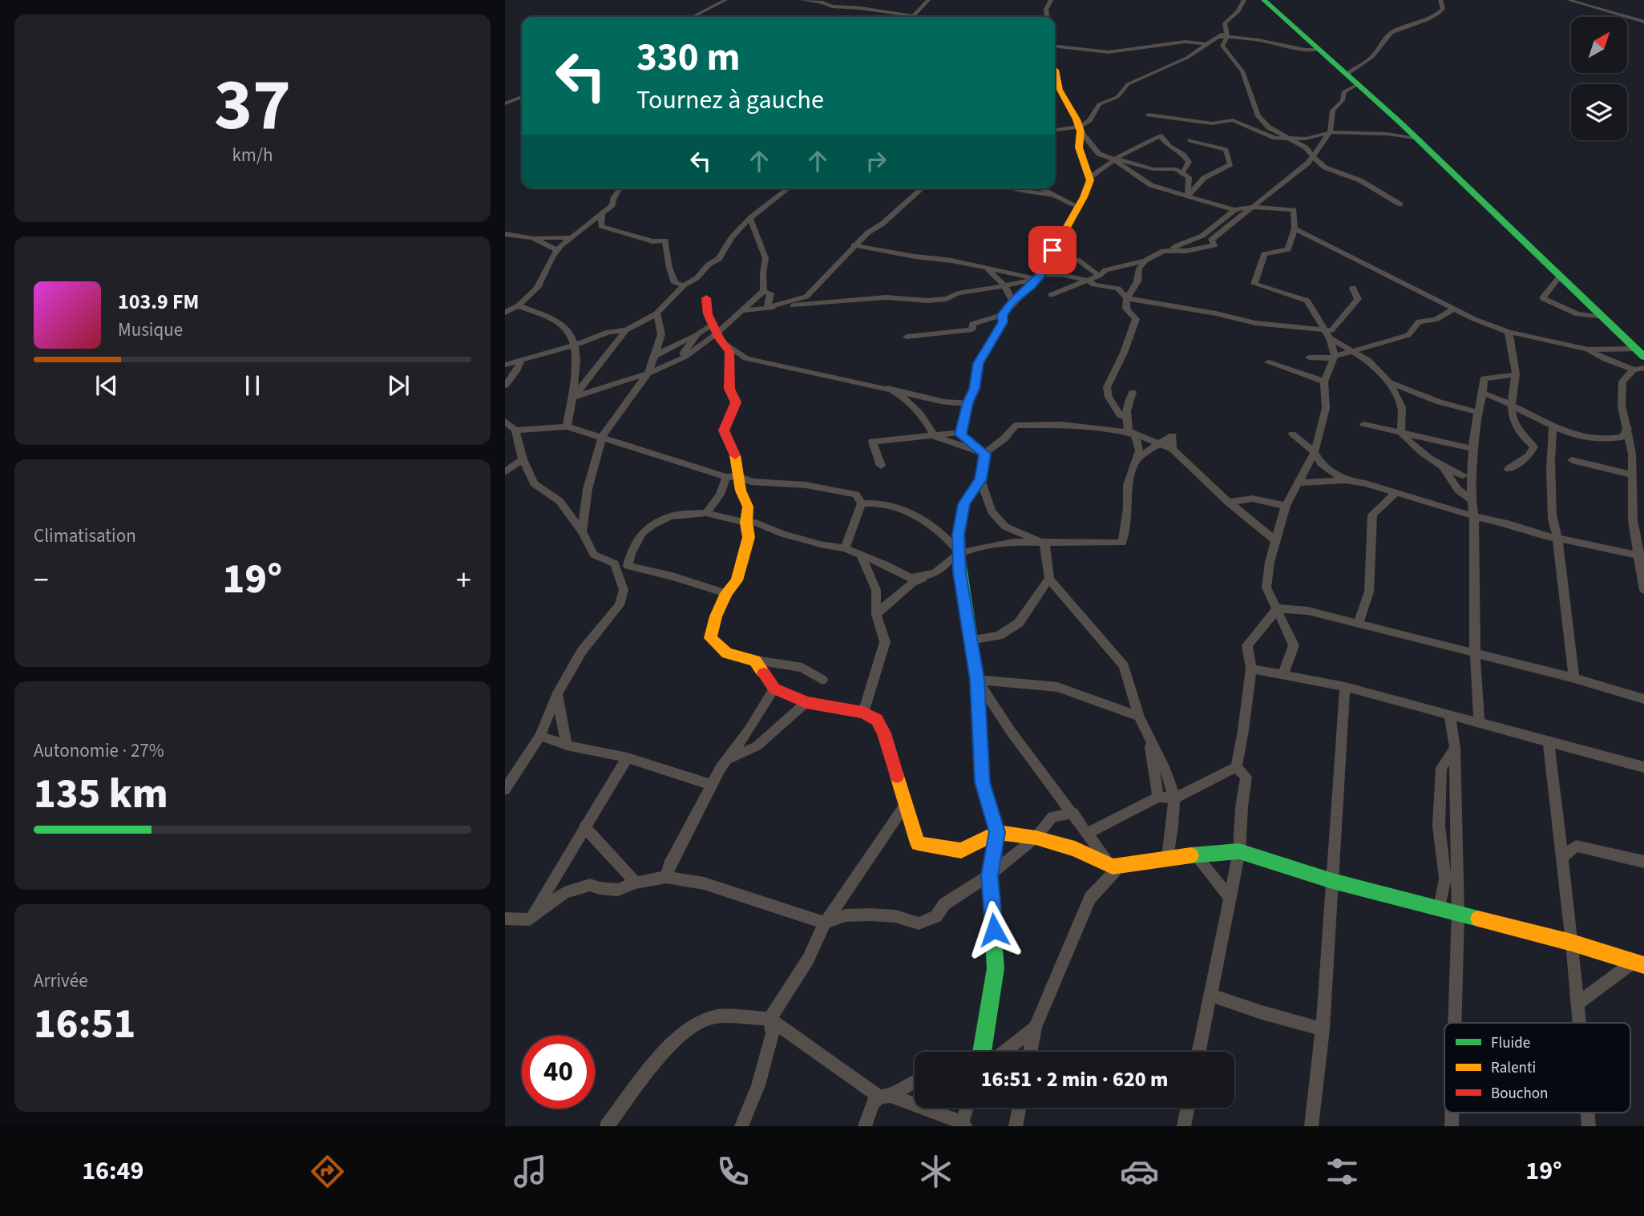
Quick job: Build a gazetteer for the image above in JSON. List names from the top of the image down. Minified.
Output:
{"legend":["Fluide","Ralenti","Bouchon"],"north":"top right","page":{"tile":[["37","km/h"],"Climatisation",["Autonomie · 27%","135 km"],["Arrivée","16:51"]],"turn":["330 m","Tournez à gauche"],"song":["103.9 FM","Musique"],"heat":["−","19°","+"],"limit":"40","trip":"16:51 · 2 min · 620 m","tabs":["16:49","19°"]}}
